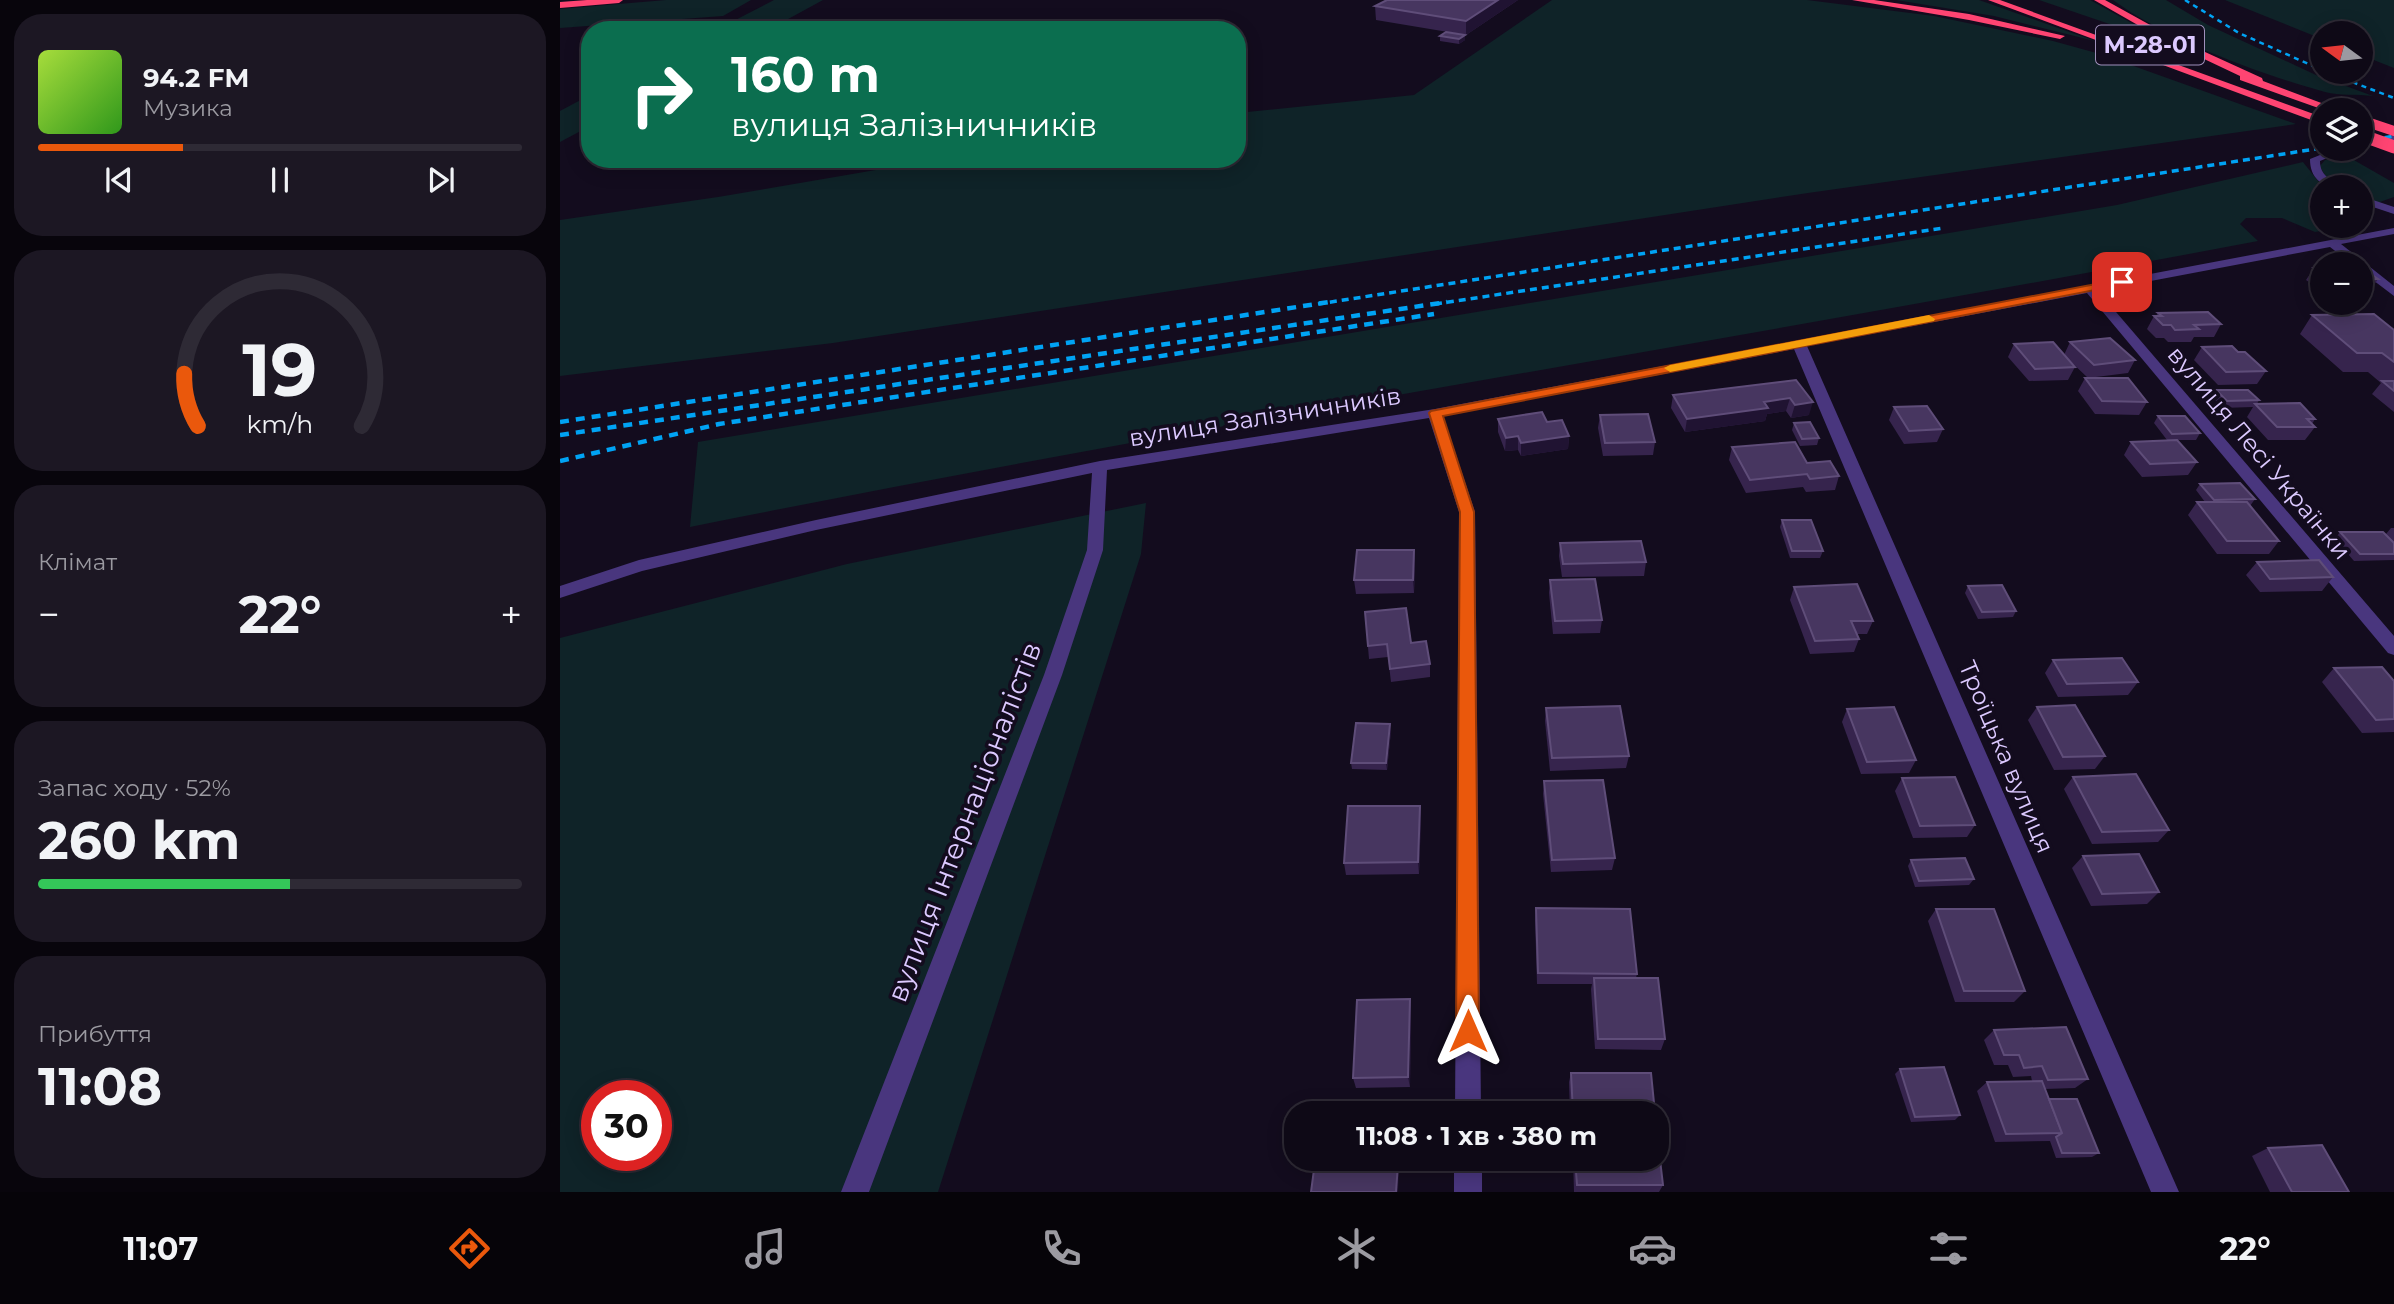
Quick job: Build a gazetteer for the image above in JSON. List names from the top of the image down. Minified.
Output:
{"streets":{"highway":["М-28-01"],"street":["вулиця Залізничників","вулиця Лесі Українки","Троїцька вулиця","вулиця Інтернаціоналістів"]},"crossings":[["вулиця Залізничників","вулиця Лесі Українки"],["вулиця Залізничників","Троїцька вулиця"],["вулиця Залізничників","вулиця Інтернаціоналістів"]],"north":"left","page":{"map_buttons":["+","−"],"turn":["160 m","вулиця Залізничників"],"song":["94.2 FM","Музика"],"tile":["Клімат",["Запас ходу · 52%","260 km"],["Прибуття","11:08"]],"heat":["−","22°","+"],"limit":"30","trip":"11:08 · 1 хв · 380 m","tabs":["11:07","22°"],"gauge":["19","km/h"]}}
